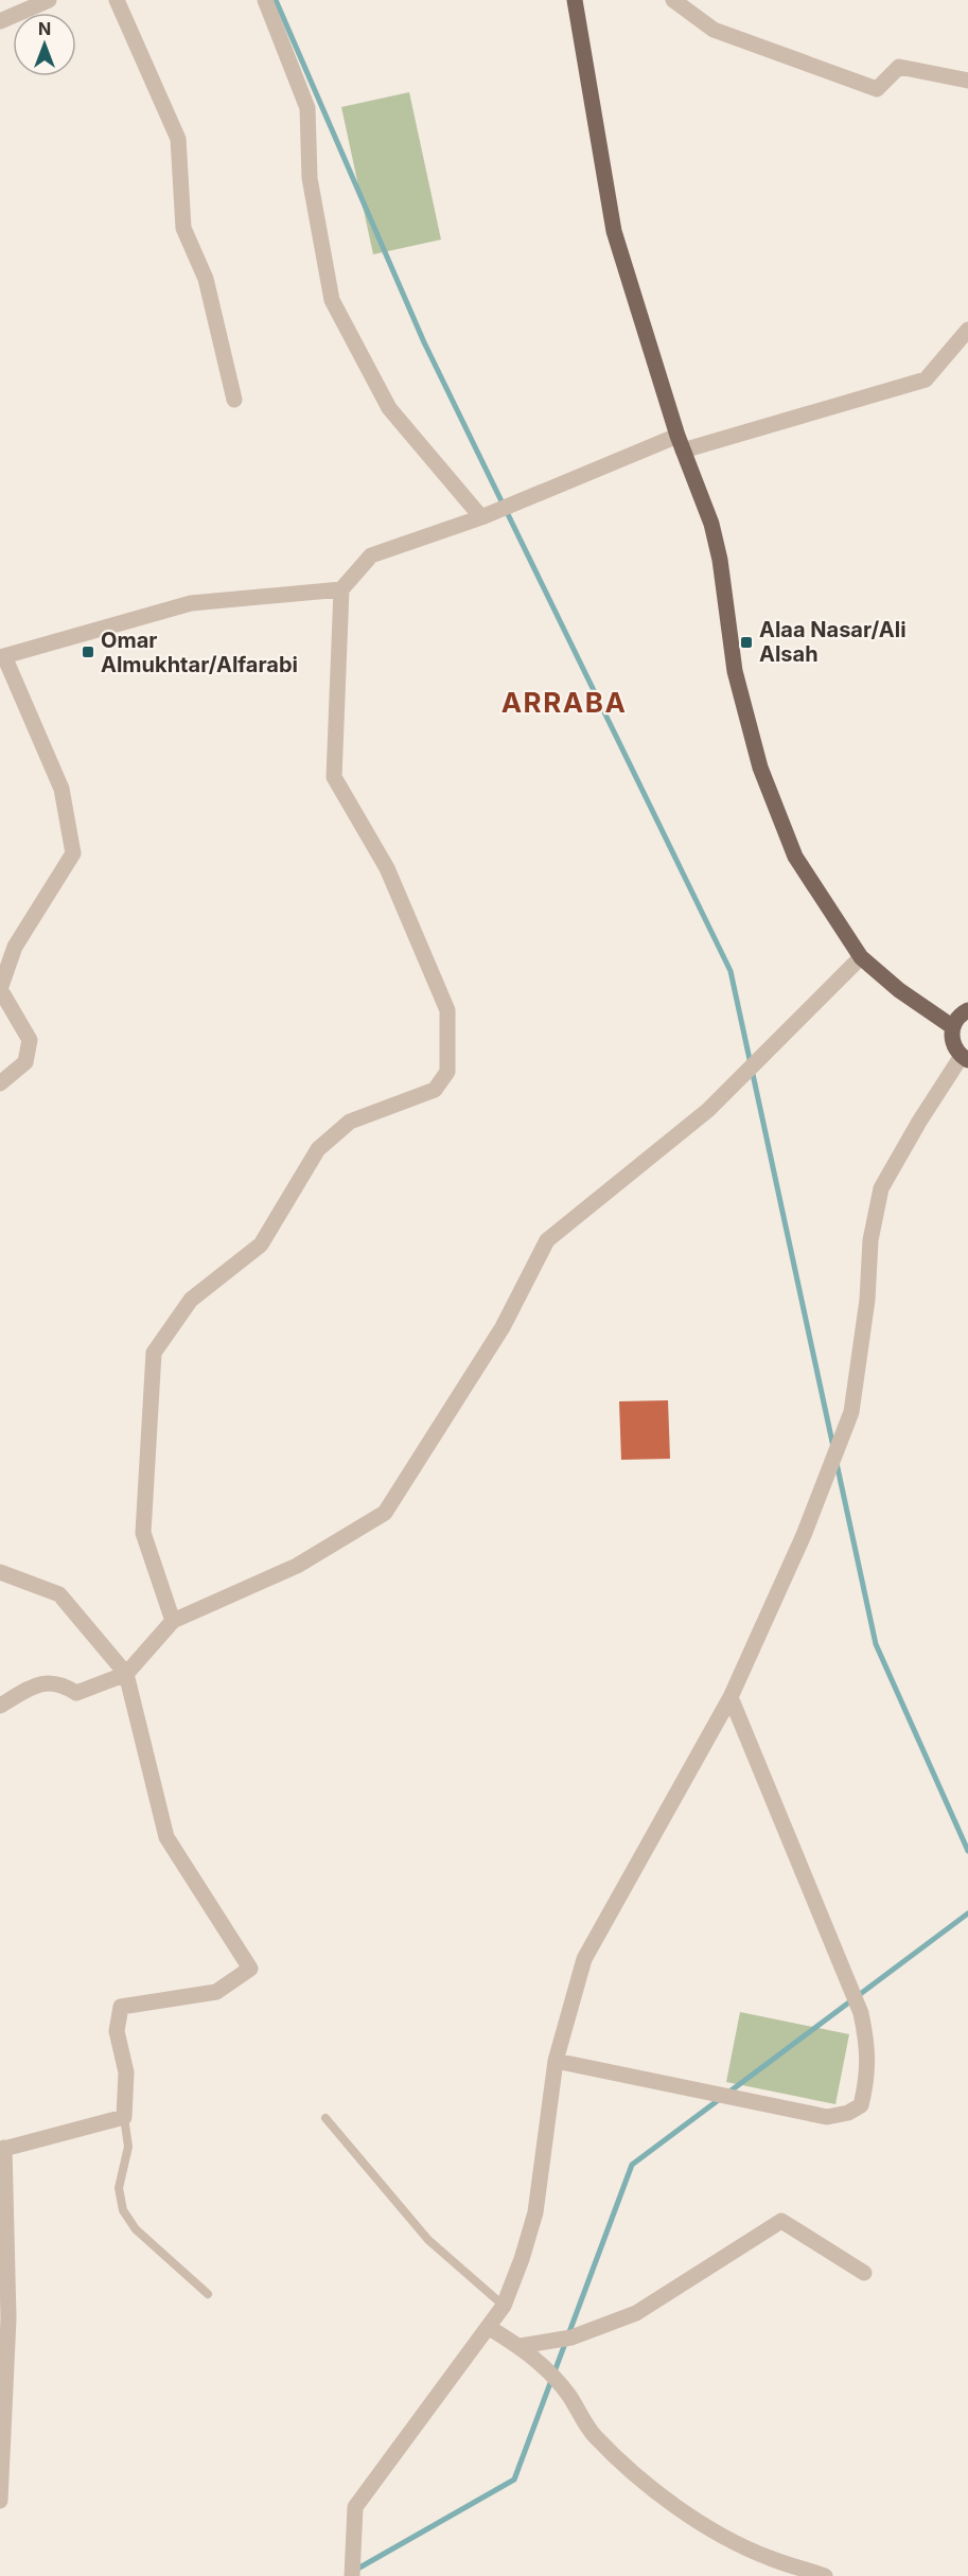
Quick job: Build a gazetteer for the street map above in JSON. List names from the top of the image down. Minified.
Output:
{"districts":["ARRABA"],"places":{"transit":["Alaa Nasar/Ali Alsah","Omar Almukhtar/Alfarabi"]},"north":"top"}
